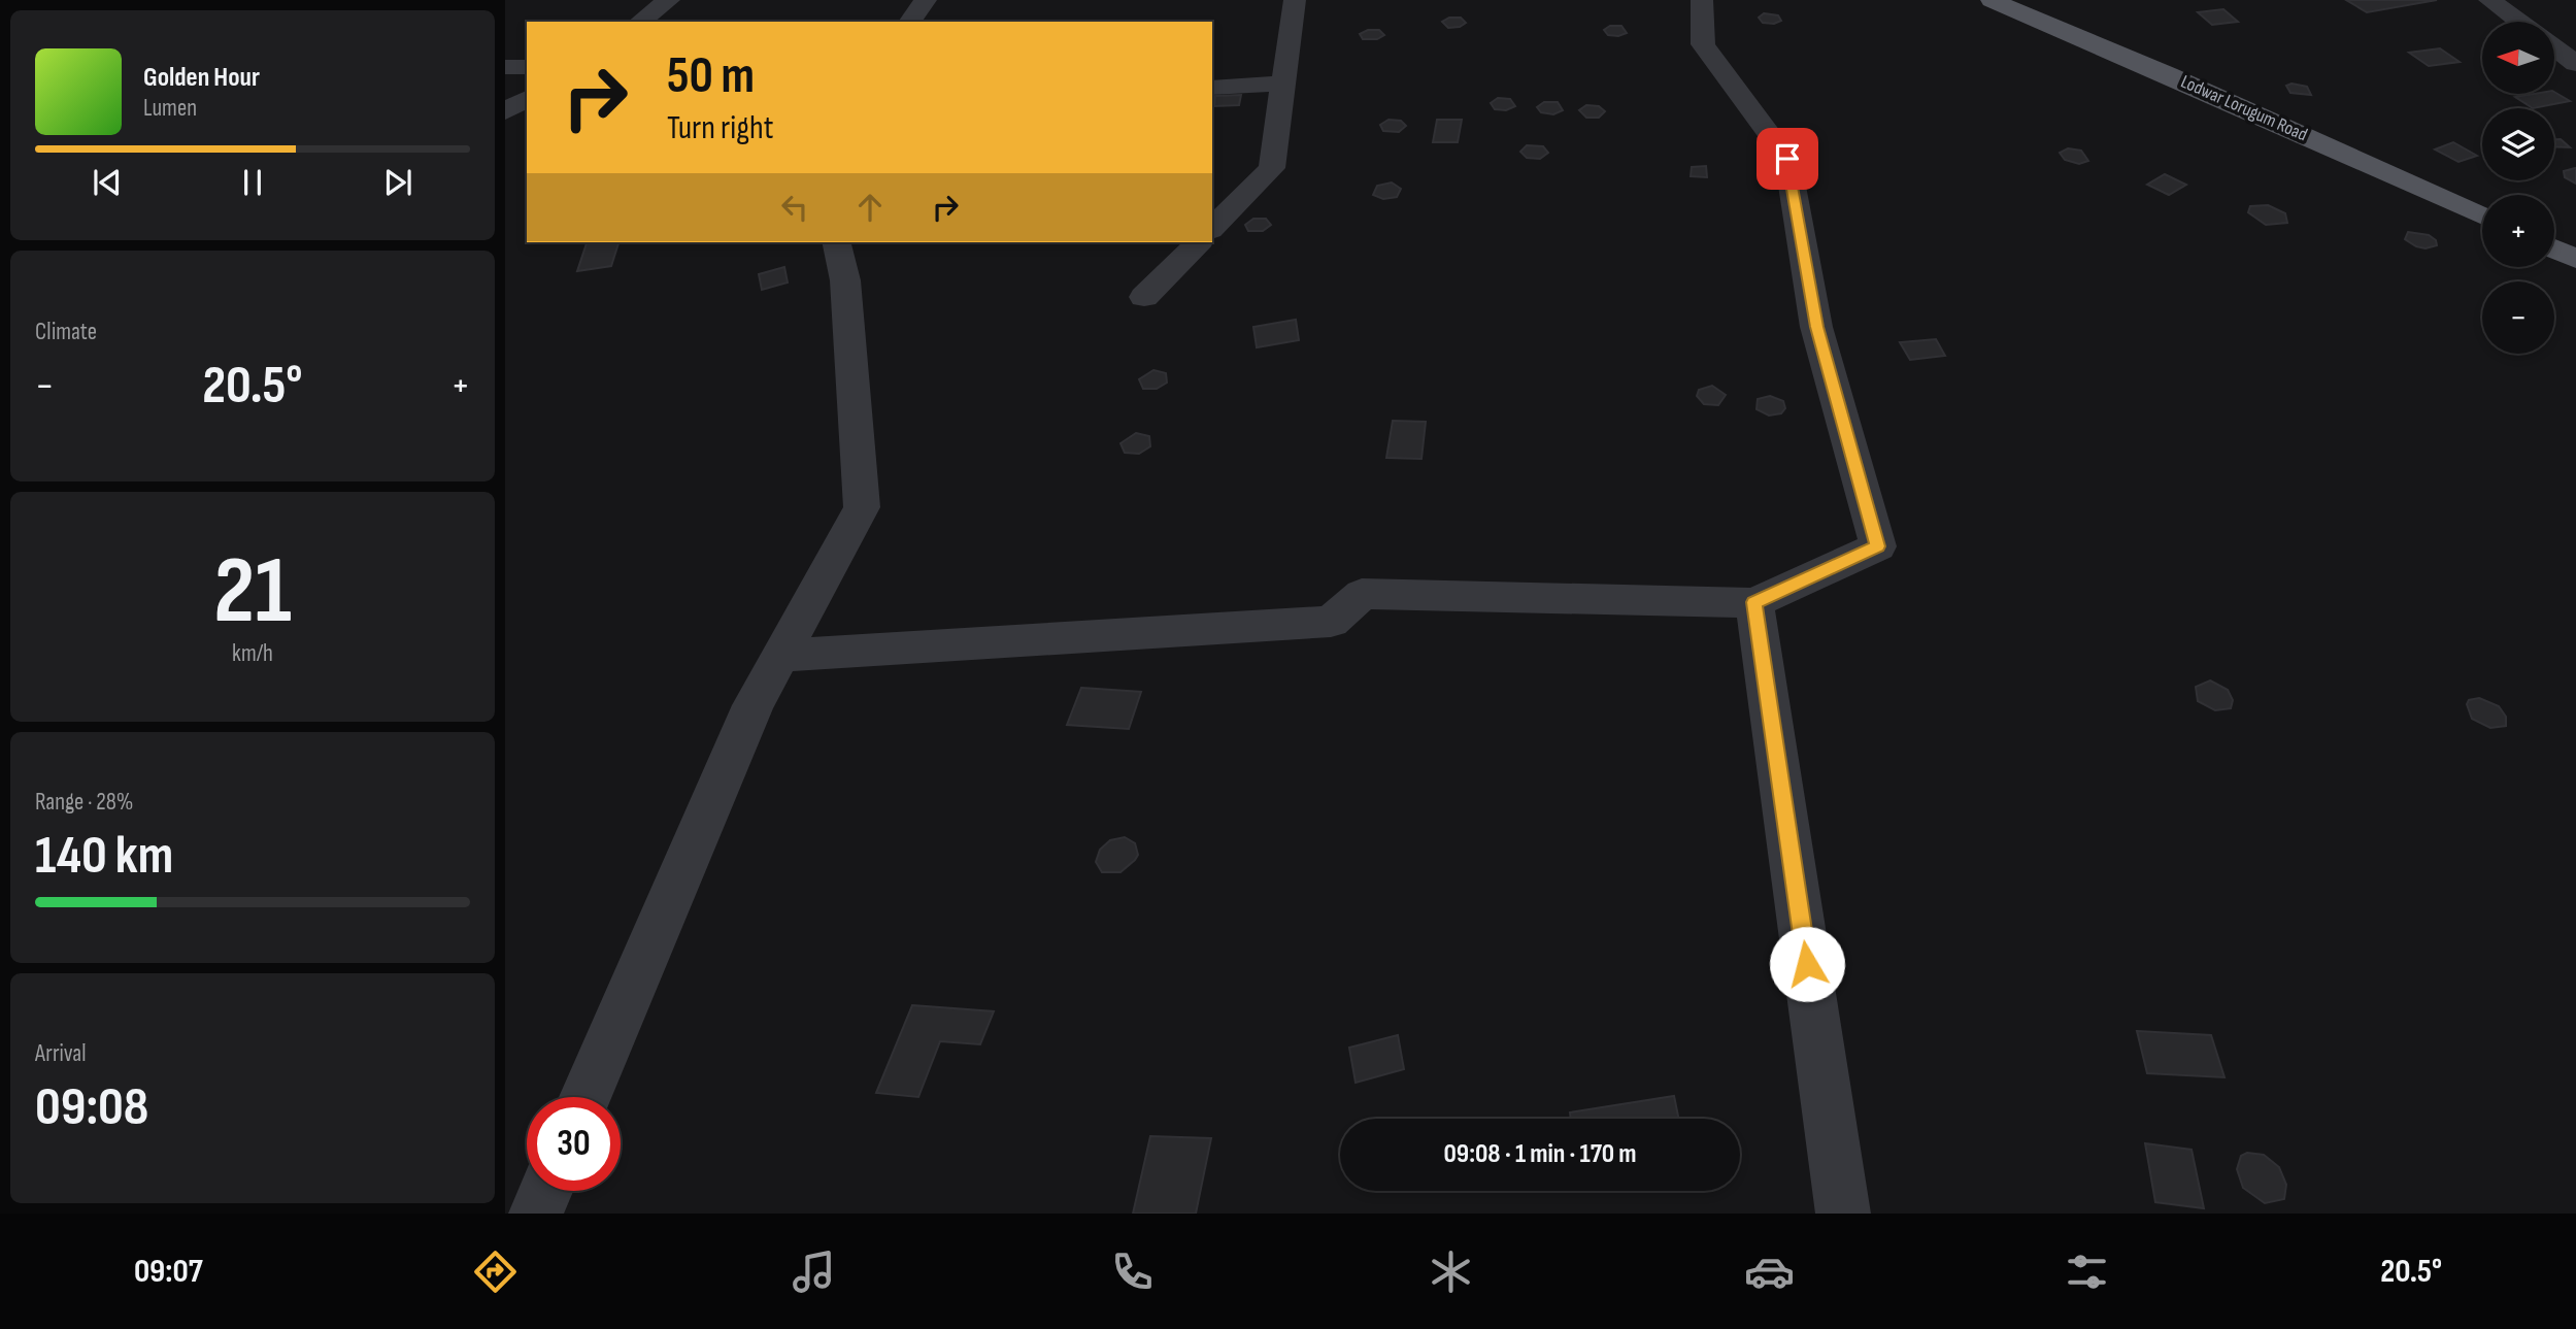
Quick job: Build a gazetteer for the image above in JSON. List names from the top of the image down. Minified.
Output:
{"streets":{"main road":["Lodwar Lorugum Road"]},"north":"left","page":{"map_buttons":["+","−"],"turn":["50 m","Turn right"],"song":["Golden Hour","Lumen"],"tile":["Climate",["21","km/h"],["Range · 28%","140 km"],["Arrival","09:08"]],"heat":["−","20.5°","+"],"limit":"30","trip":"09:08 · 1 min · 170 m","tabs":["09:07","20.5°"]}}
